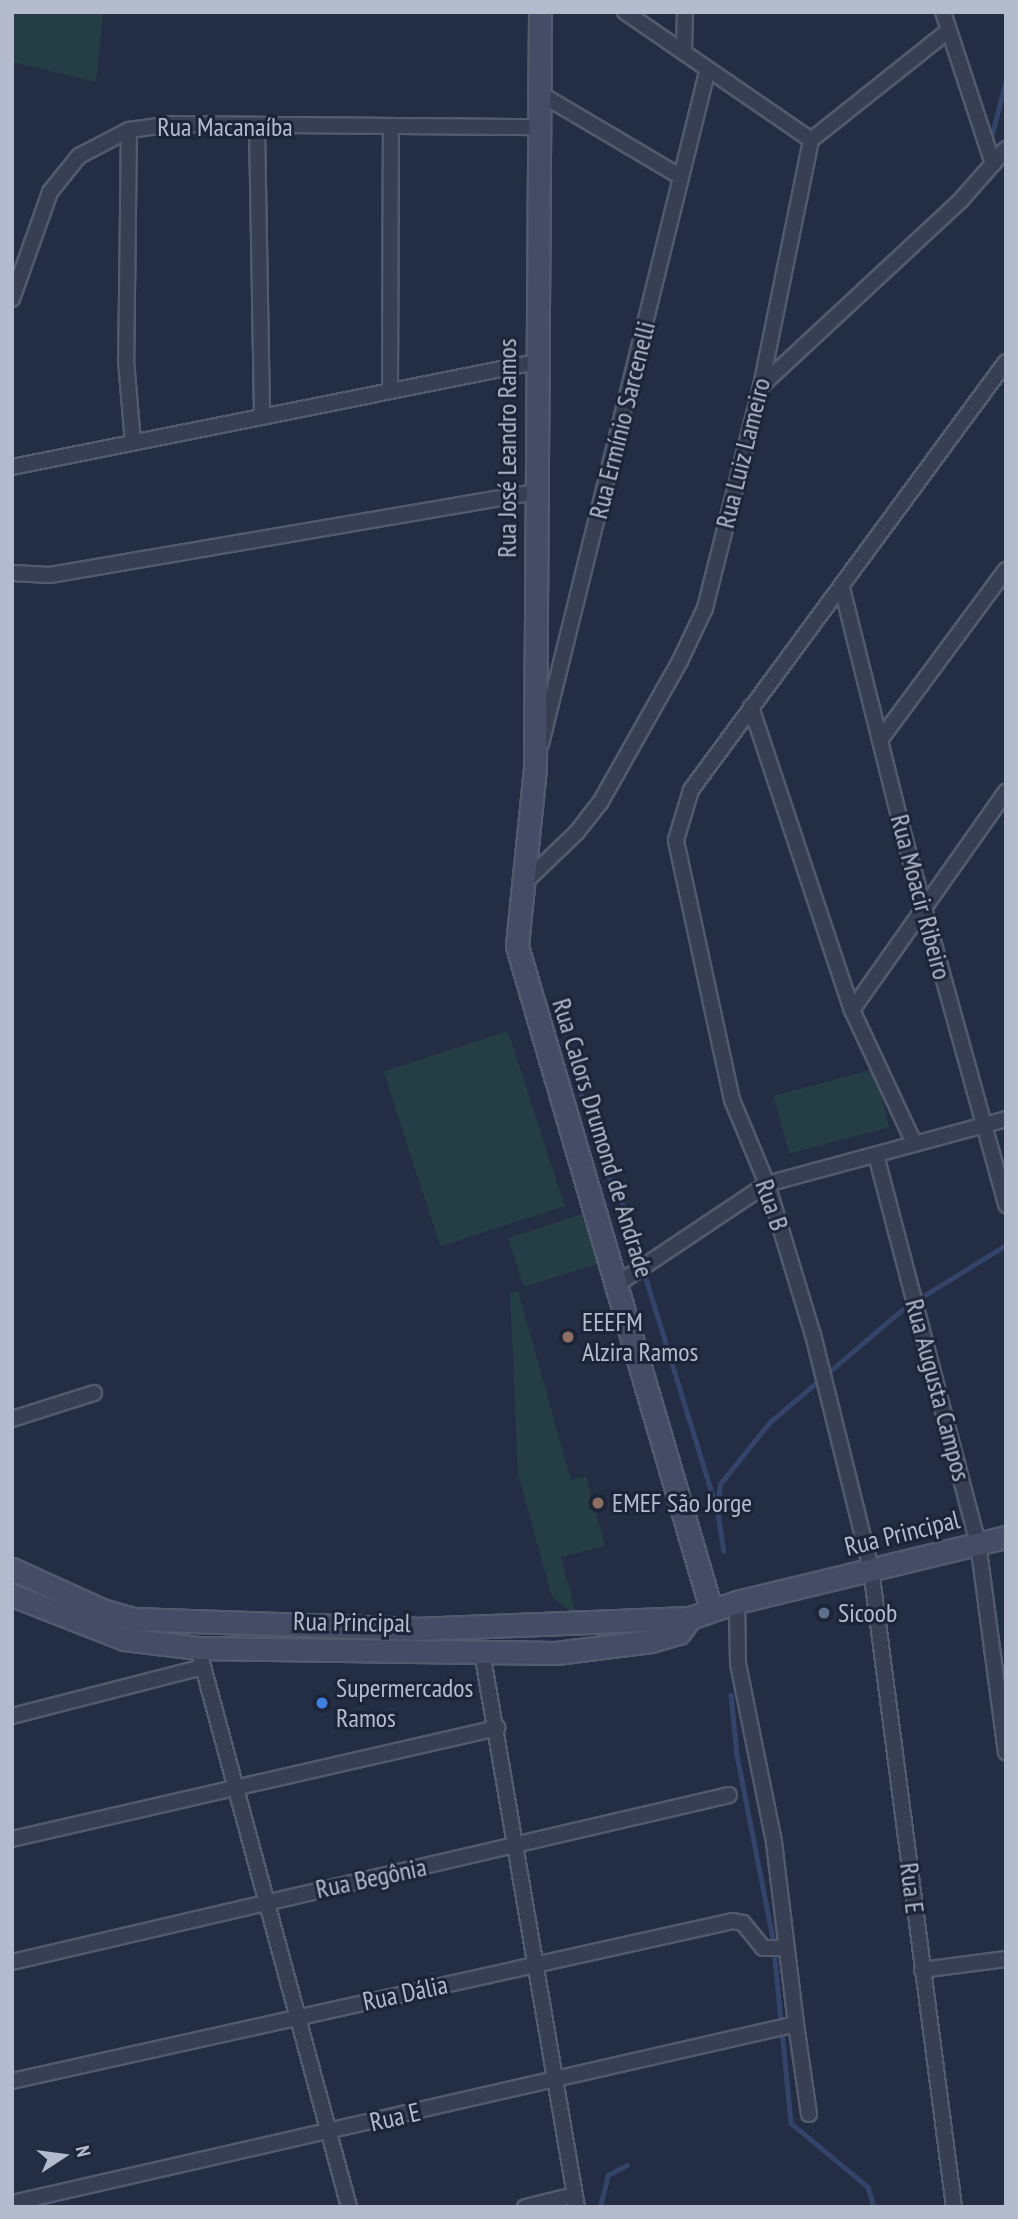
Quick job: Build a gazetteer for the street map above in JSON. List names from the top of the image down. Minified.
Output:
{"streets":{"main road":["Rua José Leandro Ramos","Rua Calors Drumond de Andrade","Rua Principal"],"street":["Rua Macanaíba","Rua Ermínio Sarcenelli","Rua Luiz Lameiro","Rua Moacir Ribeiro","Rua B","Rua Augusta Campos","Rua Begônia","Rua E","Rua Dália"]},"crossings":[["Rua Macanaíba","Rua José Leandro Ramos"],["Rua Ermínio Sarcenelli","Rua José Leandro Ramos"],["Rua José Leandro Ramos","Rua Luiz Lameiro"],["Rua José Leandro Ramos","Rua Calors Drumond de Andrade"],["Rua Luiz Lameiro","Rua Calors Drumond de Andrade"],["Rua Calors Drumond de Andrade","Rua Principal"],["Rua B","Rua Principal"],["Rua B","Rua E"],["Rua Augusta Campos","Rua Principal"],["Rua Principal","Rua E"]],"places":["EEEFM Alzira Ramos","EMEF São Jorge","Sicoob","Supermercados Ramos"],"north":"right"}
